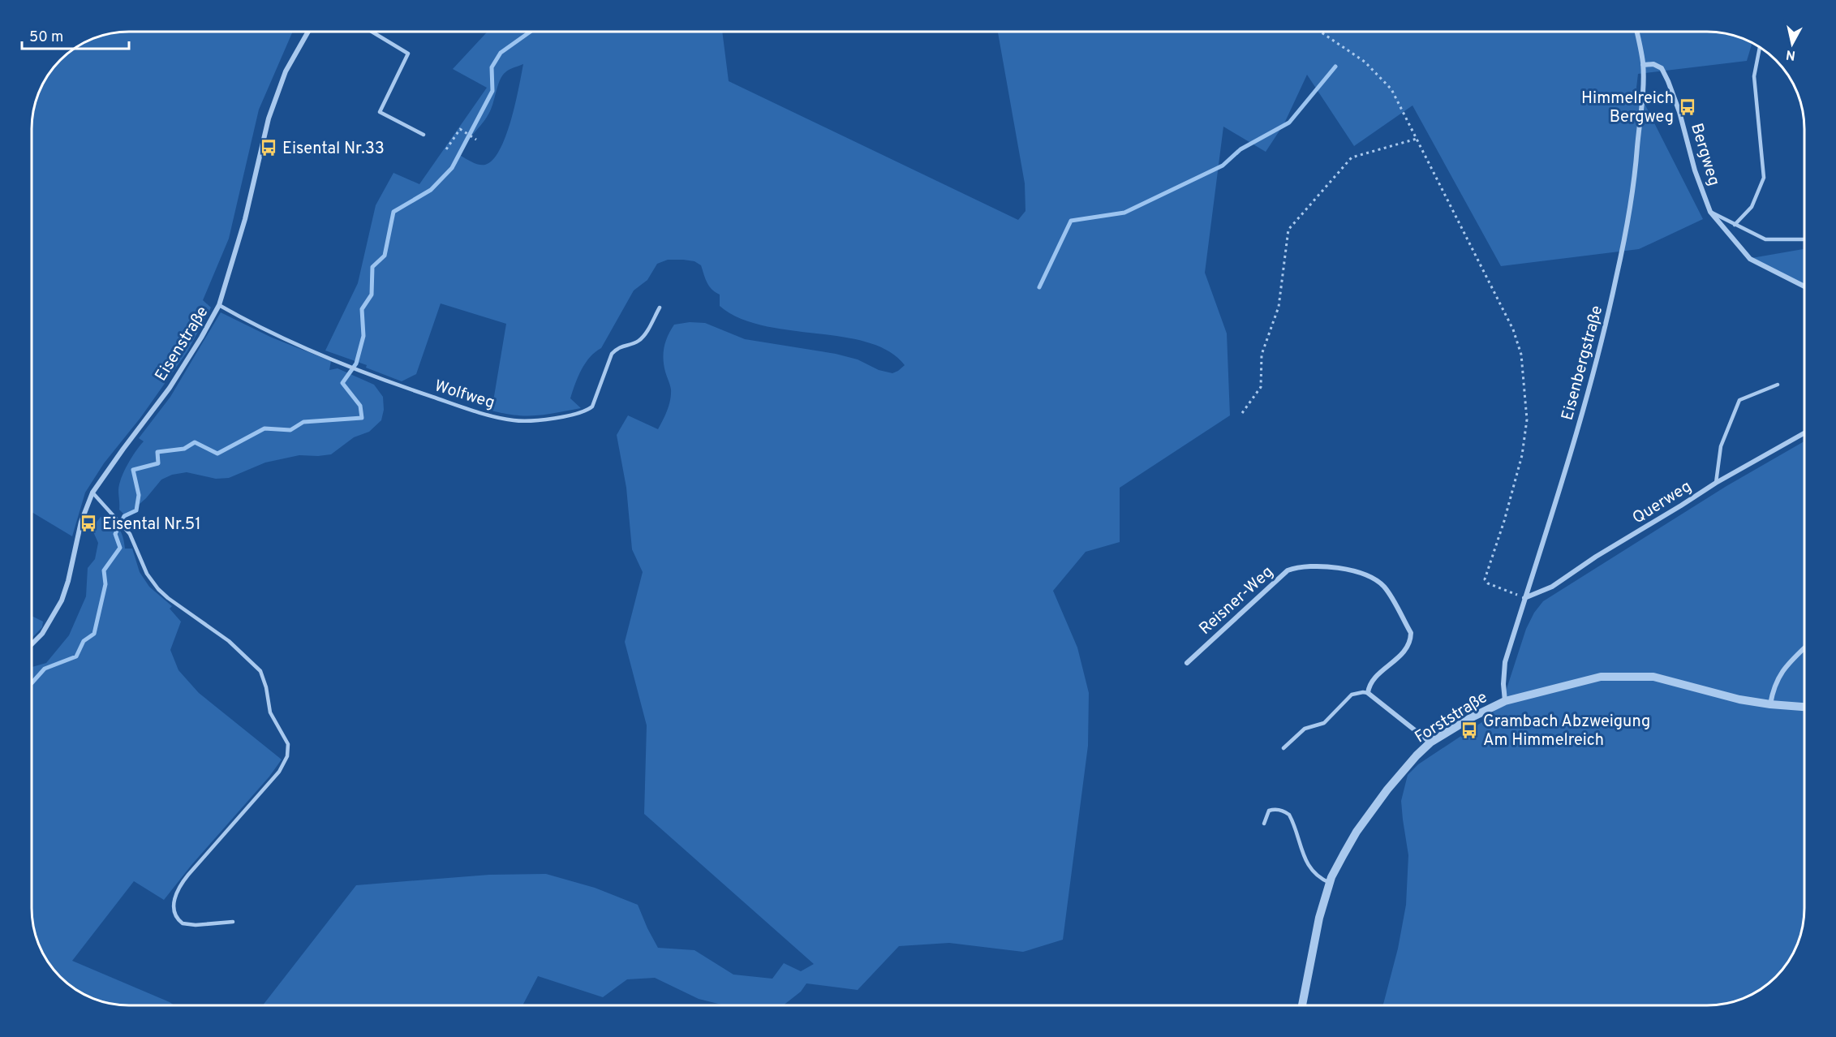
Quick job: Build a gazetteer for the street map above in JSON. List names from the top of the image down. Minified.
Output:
{"streets":{"street":["Bergweg","Eisenstraße","Eisenbergstraße","Querweg","Reisner-Weg","Forststraße"],"lane":["Wolfweg"]},"crossings":[["Bergweg","Eisenbergstraße"],["Eisenstraße","Wolfweg"],["Eisenbergstraße","Querweg"],["Eisenbergstraße","Forststraße"]],"places":{"bus stop":["Himmelreich Bergweg","Eisental Nr.33","Eisental Nr.51","Grambach Abzweigung Am Himmelreich"]},"scale_bar":"50 m","north":"bottom"}
